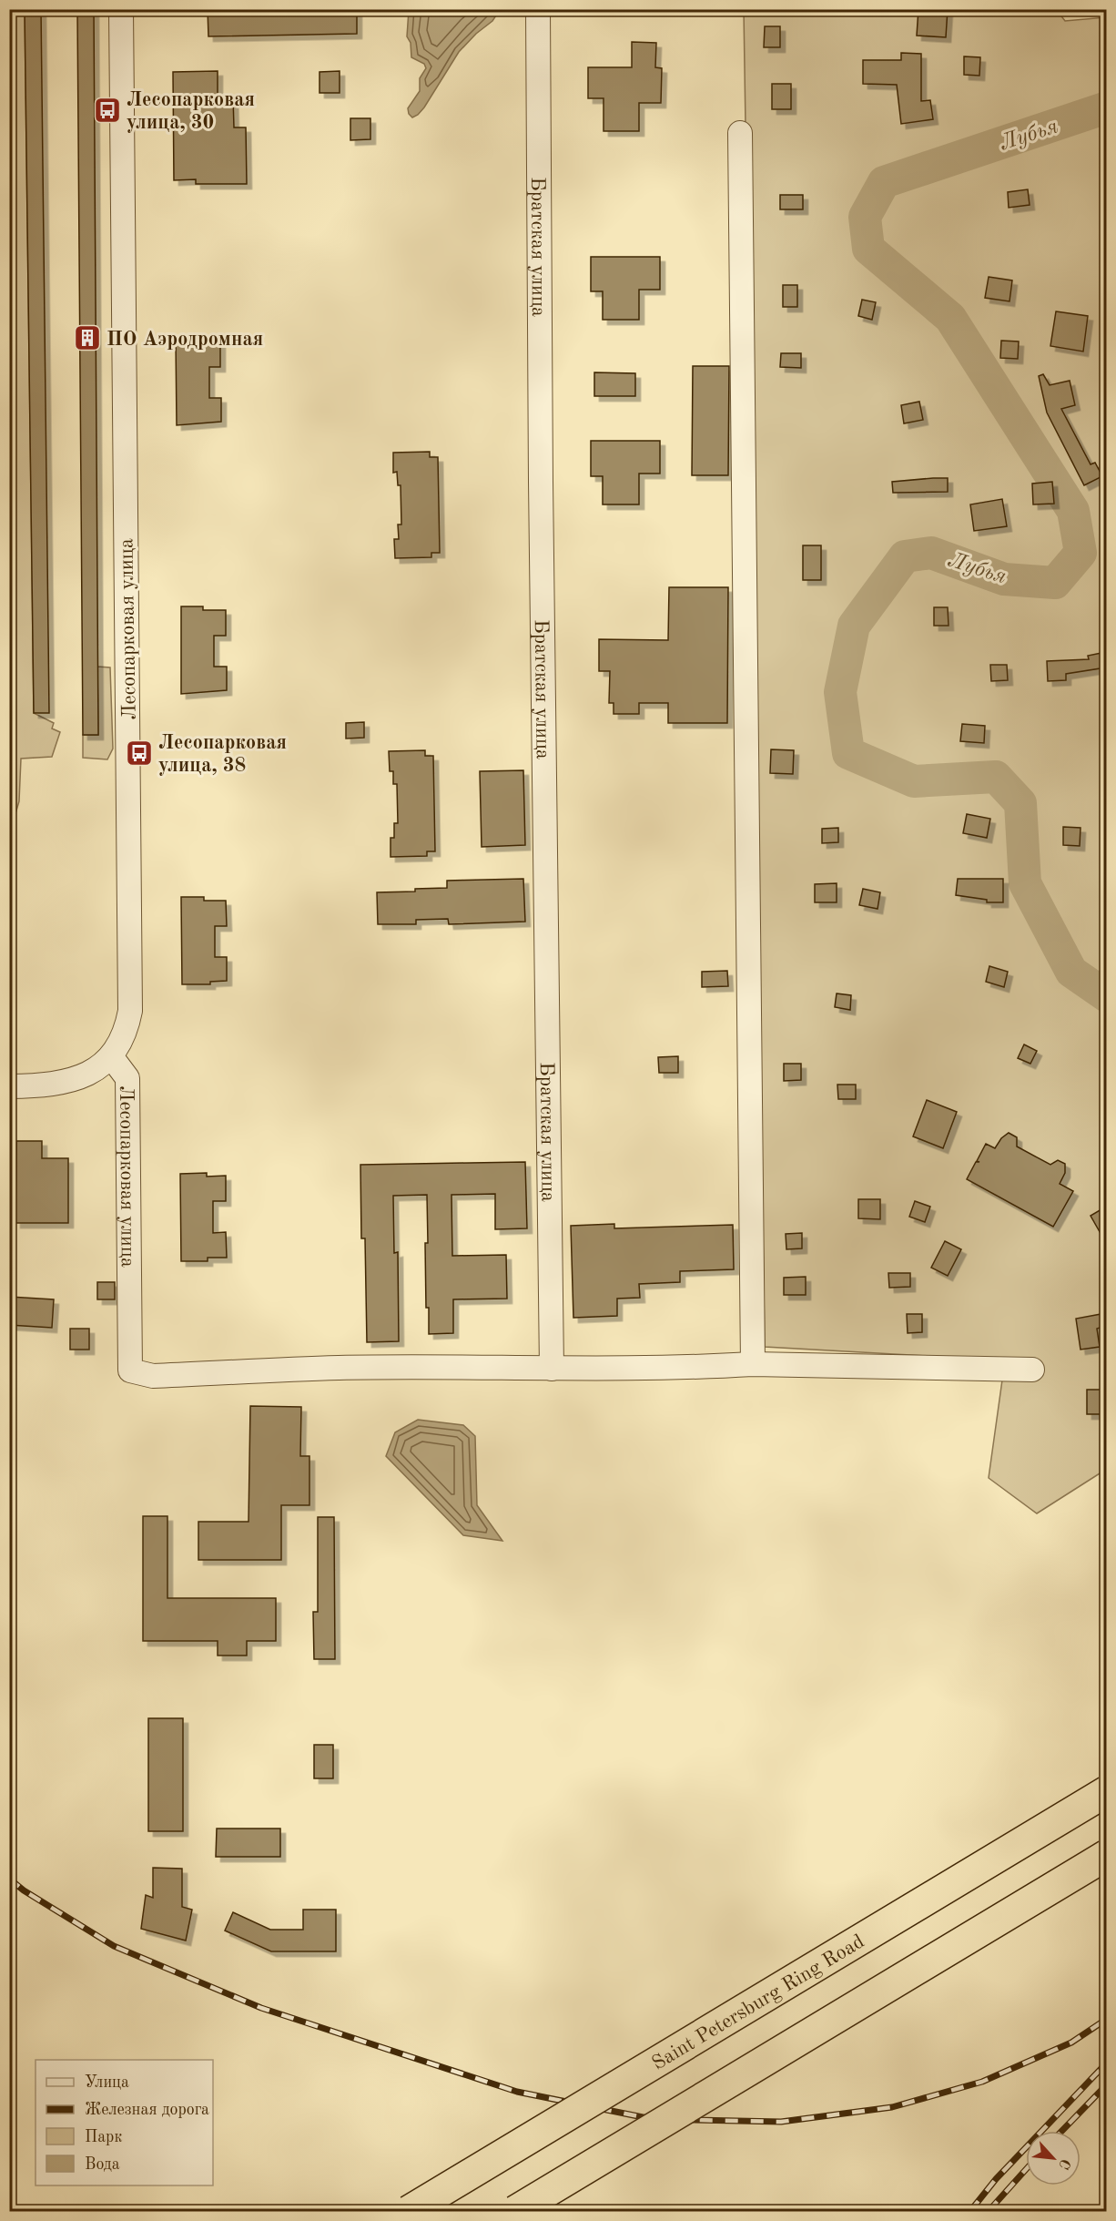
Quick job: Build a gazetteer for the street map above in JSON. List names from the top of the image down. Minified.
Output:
{"streets":{"highway":["Saint Petersburg Ring Road"],"street":["Братская улица","Лесопарковая улица"]},"crossings":[["Братская улица","Лесопарковая улица"]],"water":["Лубья"],"places":{"bus stop":["Лесопарковая улица, 30","Лесопарковая улица, 38"],"building":["ПО Аэродромная"]},"legend":["Улица","Железная дорога","Парк","Вода"],"north":"bottom right"}
